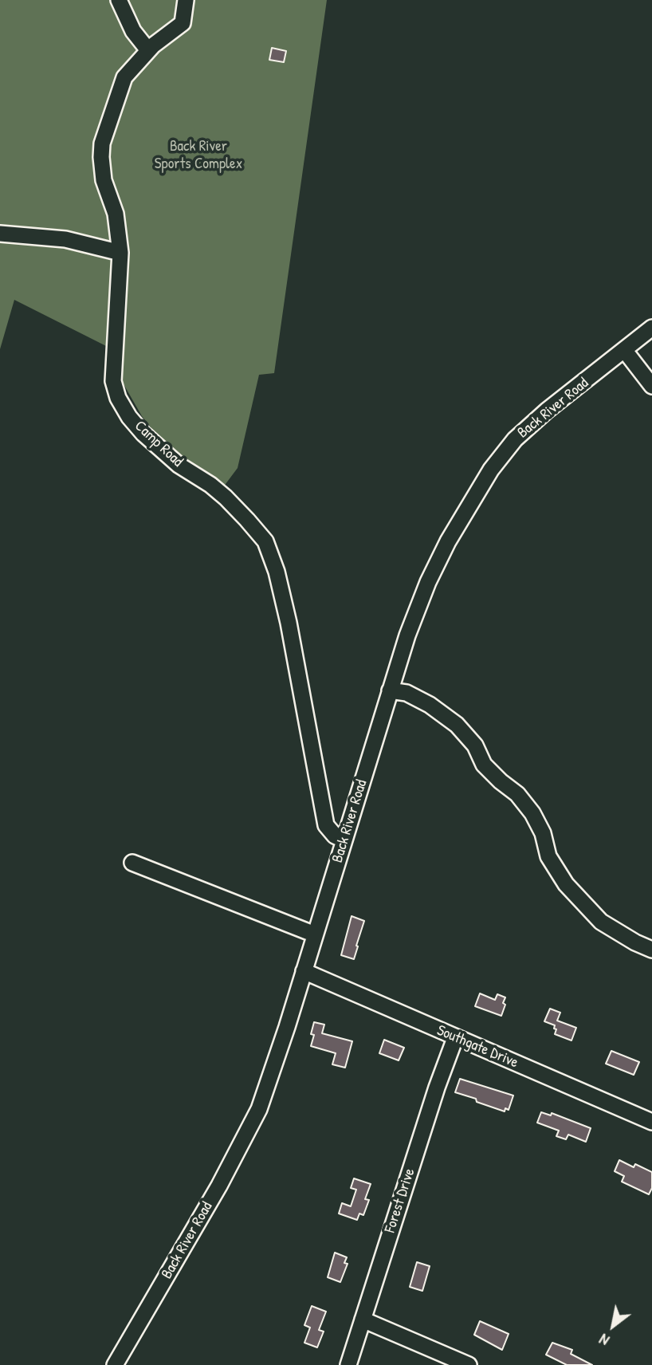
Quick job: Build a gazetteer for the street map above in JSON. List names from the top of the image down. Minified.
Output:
{"streets":{"street":["Back River Road","Camp Road","Southgate Drive","Forest Drive"]},"crossings":[["Back River Road","Camp Road"],["Back River Road","Southgate Drive"],["Southgate Drive","Forest Drive"]],"parks":["Back River Sports Complex"],"north":"bottom left"}
